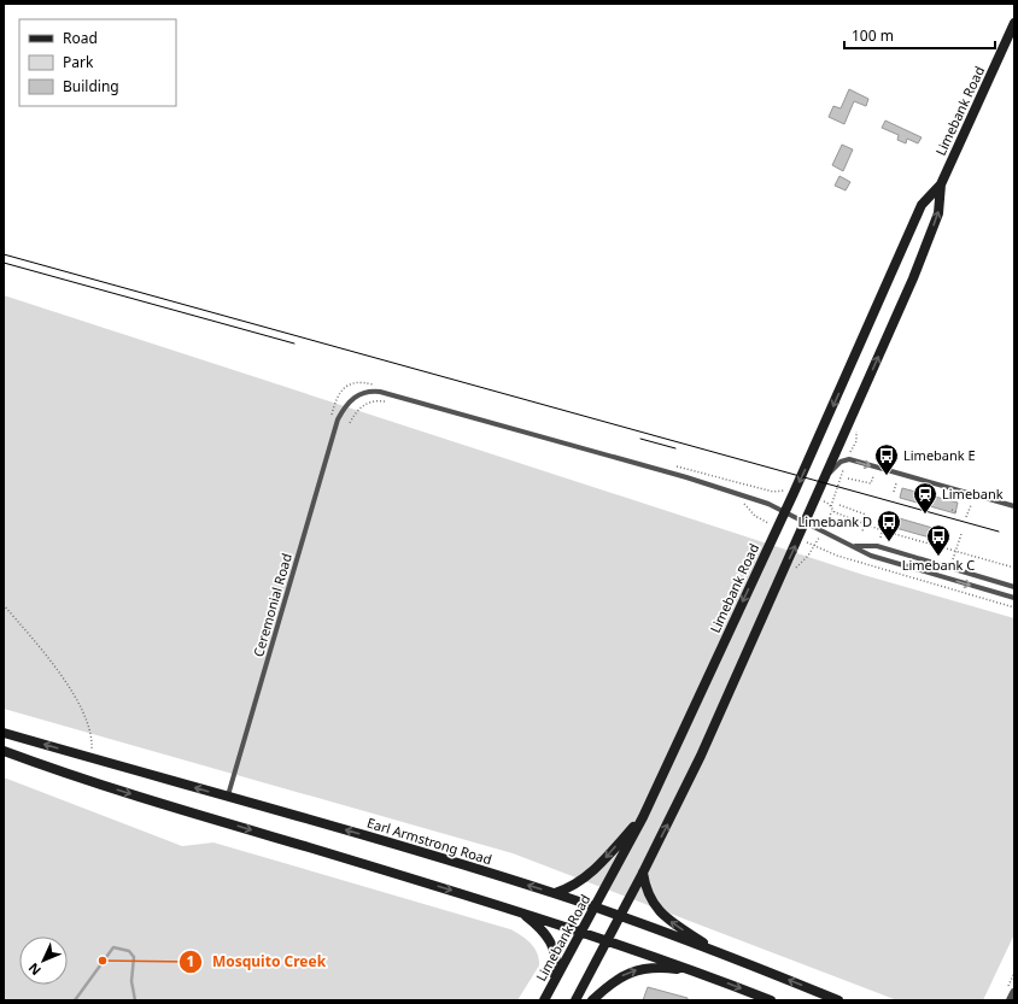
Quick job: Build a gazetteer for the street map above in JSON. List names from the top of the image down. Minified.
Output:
{"streets":{"main road":["Limebank Road","Earl Armstrong Road"],"lane":["Ceremonial Road"]},"crossings":[["Limebank Road","Ceremonial Road"],["Limebank Road","Earl Armstrong Road"],["Ceremonial Road","Earl Armstrong Road"]],"places":{"bus stop":["Limebank E","Limebank D","Limebank C"],"station":["Limebank"],"other":["Mosquito Creek"]},"legend":["Road","Park","Building"],"scale_bar":"100 m","north":"bottom left"}
